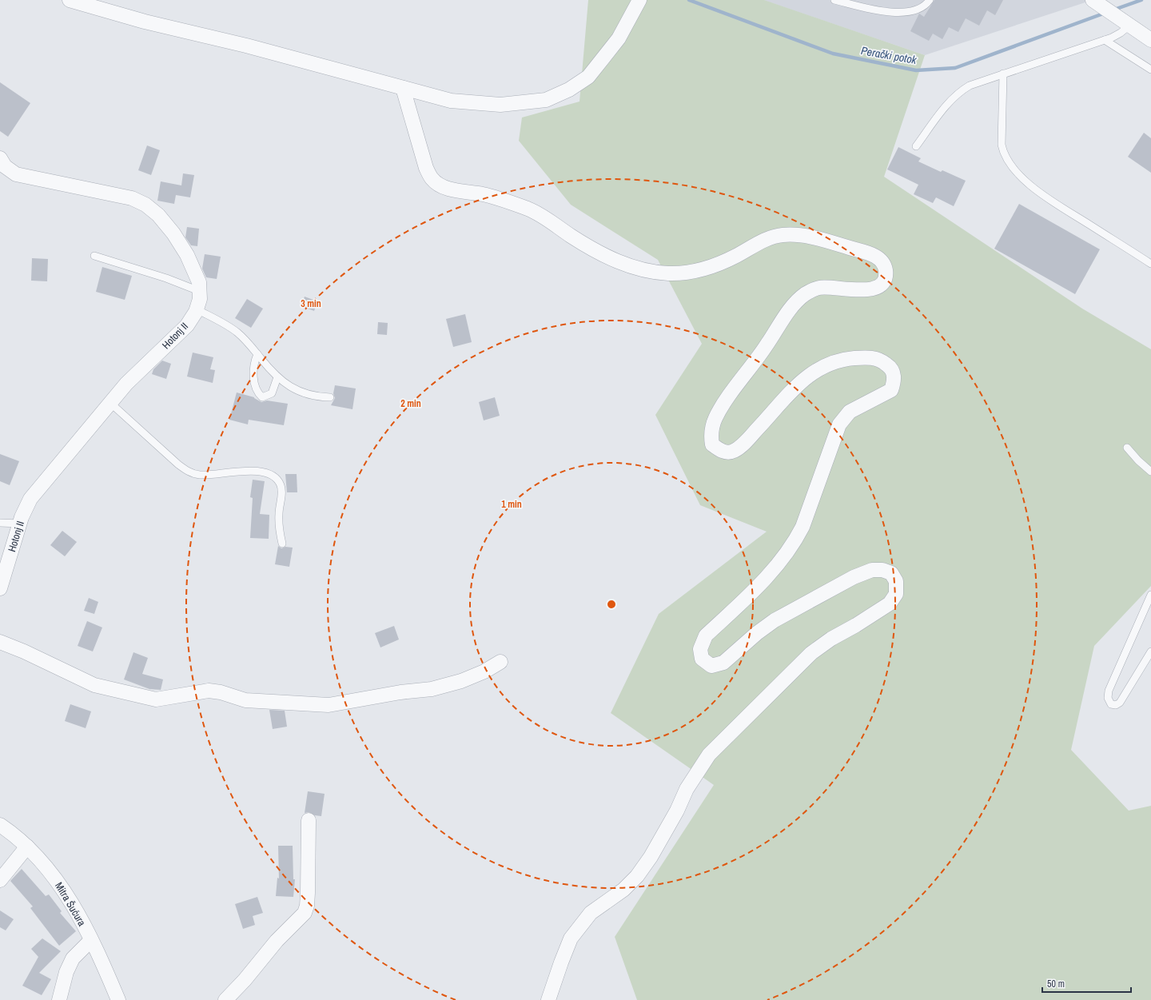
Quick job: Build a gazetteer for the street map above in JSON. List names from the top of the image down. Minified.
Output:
{"streets":{"street":["Hotonj II","Mitra Šućura"]},"water":["Perački potok"],"scale_bar":"50 m","rings":["3 min","2 min","1 min"]}
